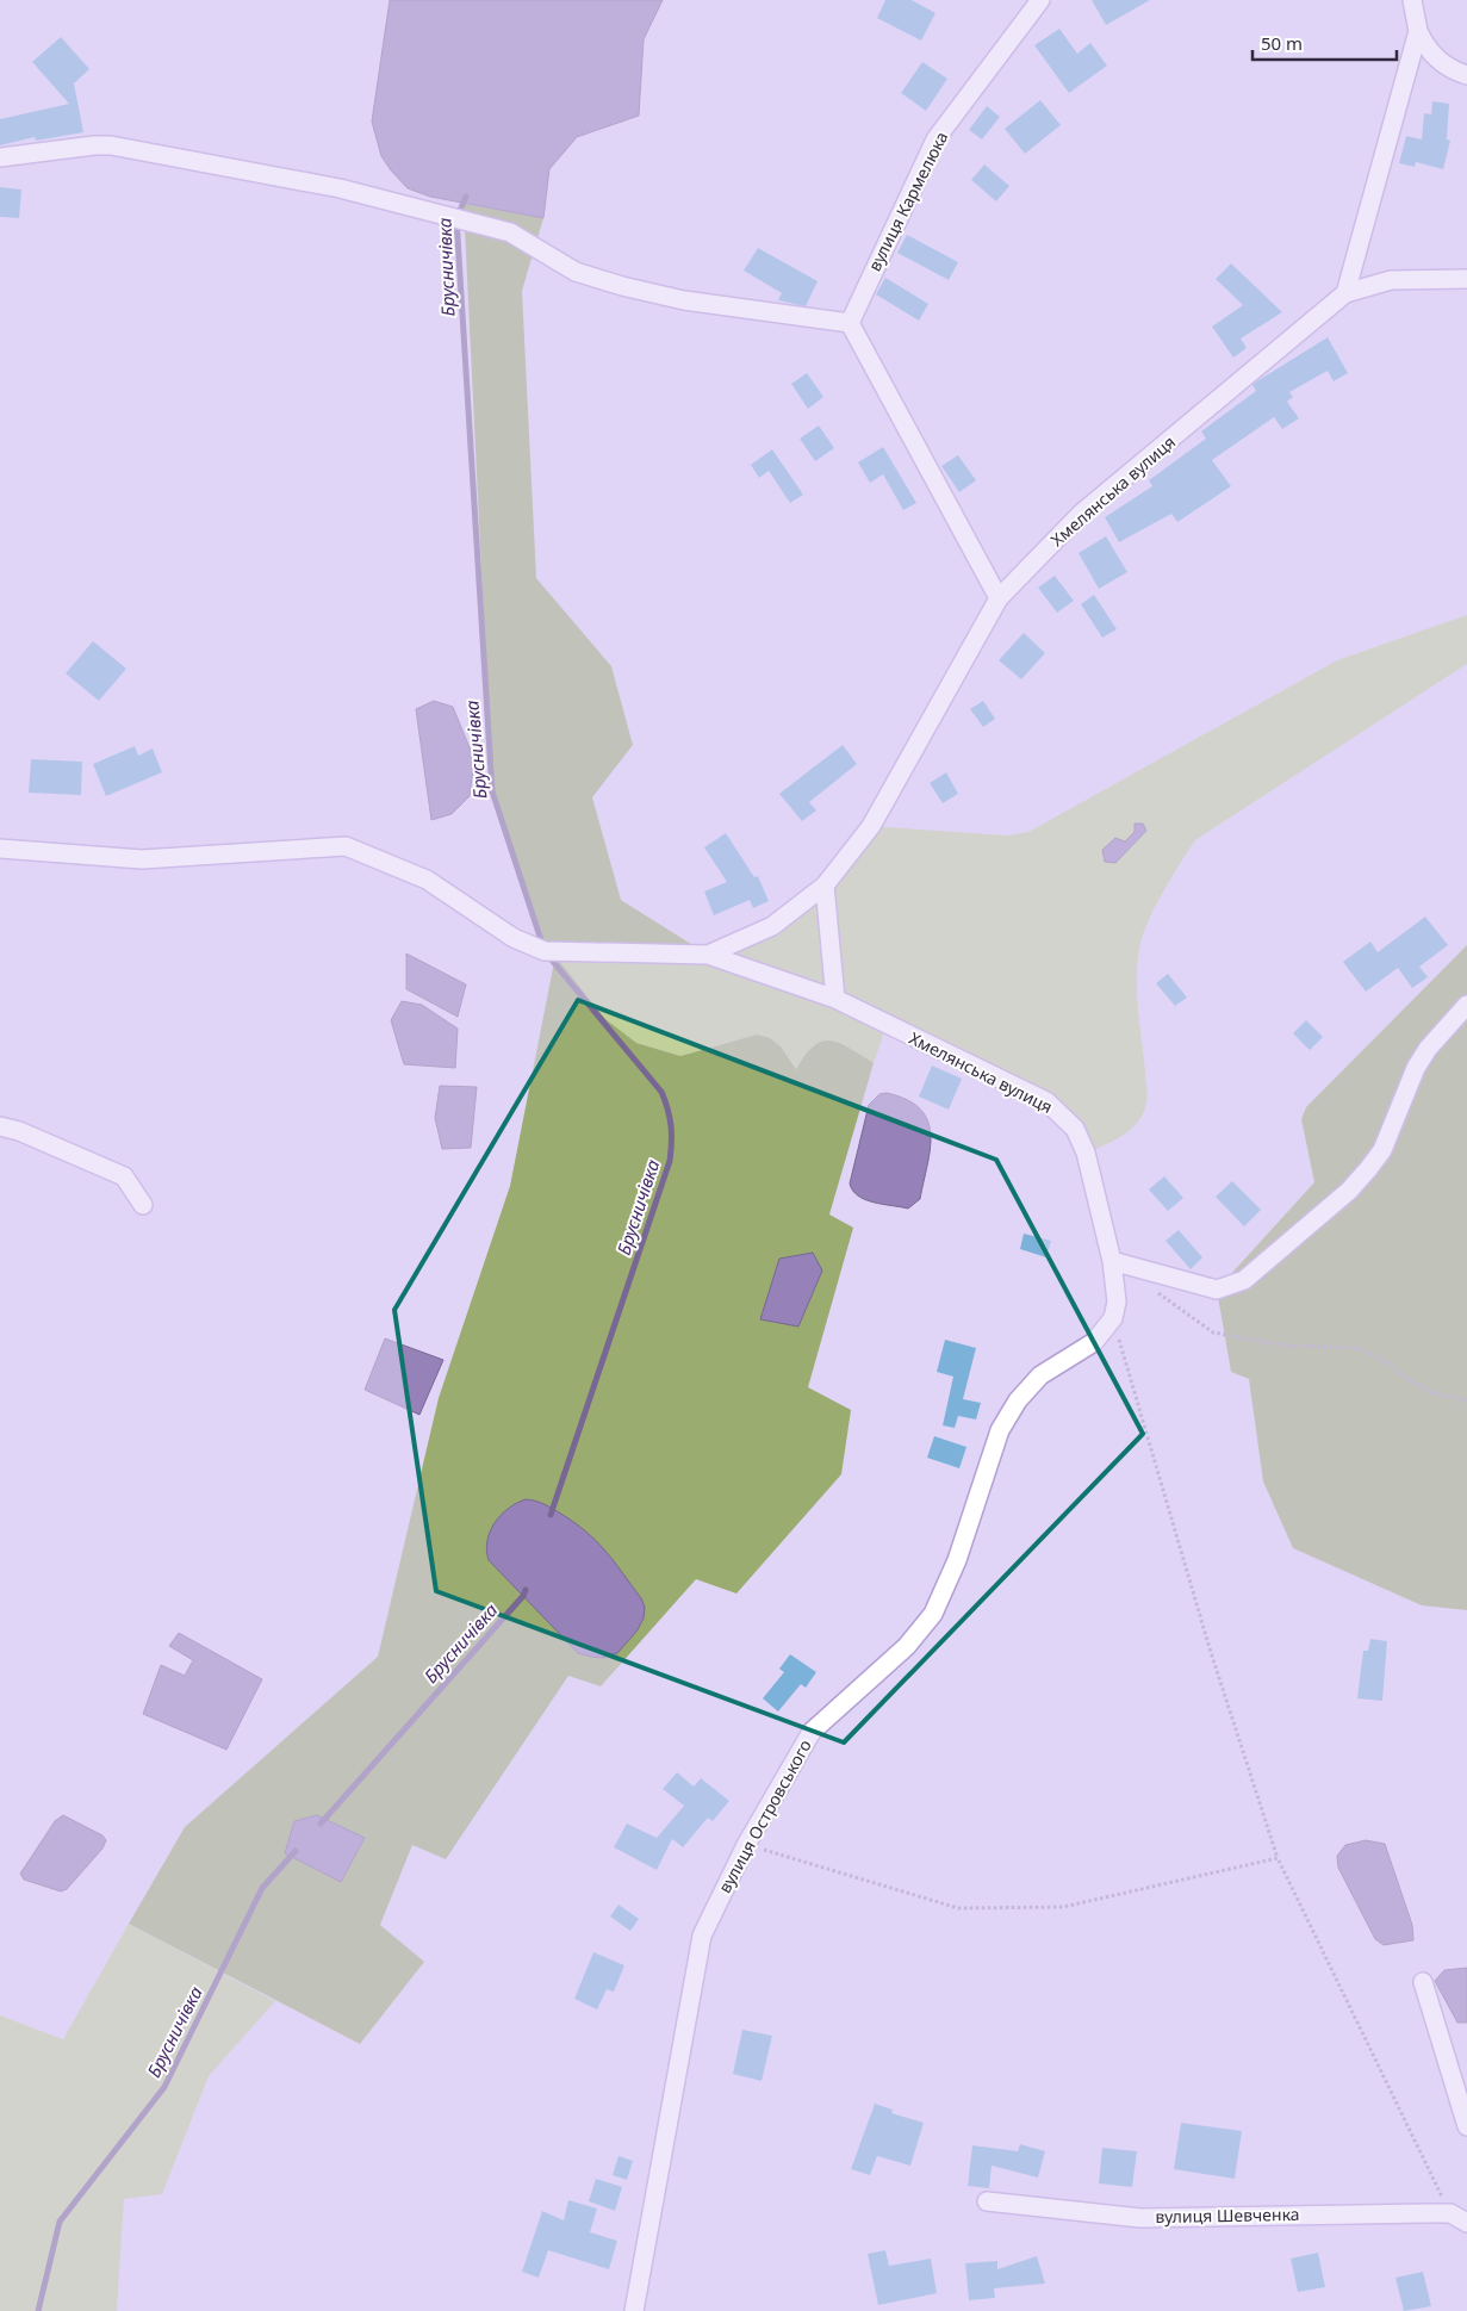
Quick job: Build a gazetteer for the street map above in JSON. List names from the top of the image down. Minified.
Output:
{"streets":{"street":["вулиця Кармелюка","Хмелянська вулиця","вулиця Островського","вулиця Шевченка"]},"crossings":[["Хмелянська вулиця","вулиця Островського"]],"water":["Брусничівка"],"scale_bar":"50 m"}
